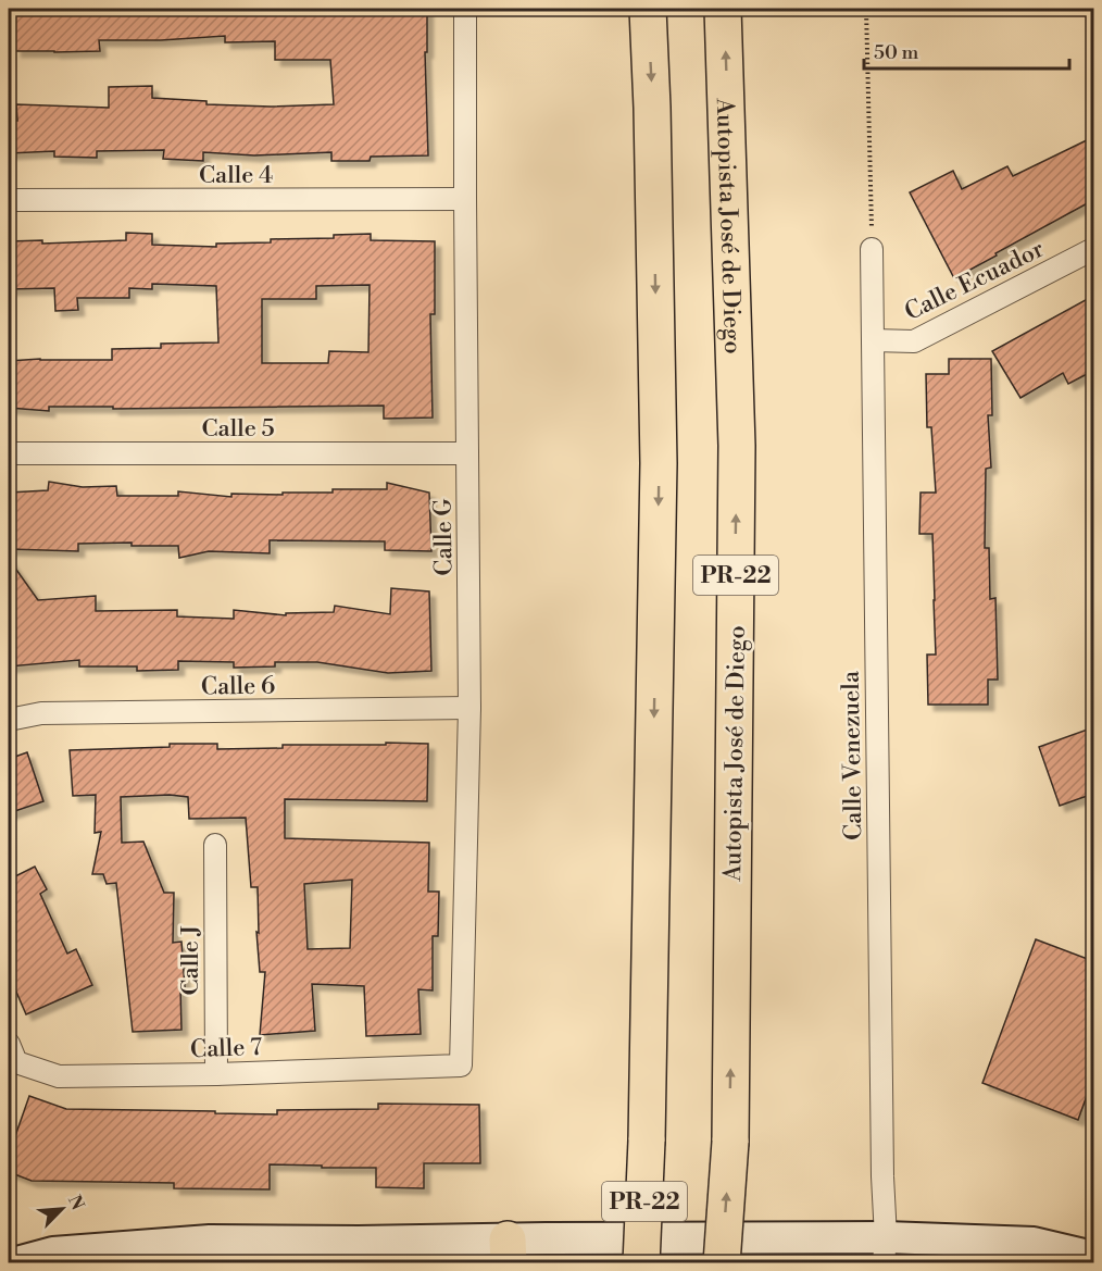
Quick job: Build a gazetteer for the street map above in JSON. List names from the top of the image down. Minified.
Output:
{"streets":{"highway":["Autopista José de Diego","PR-22"],"street":["Calle 4","Calle Ecuador","Calle 5","Calle G","Calle 6","Calle Venezuela","Calle J","Calle 7"]},"crossings":[["Calle 4","Calle G"],["Calle Ecuador","Calle Venezuela"],["Calle 5","Calle G"],["Calle G","Calle 6"],["Calle G","Calle 7"],["Calle J","Calle 7"]],"scale_bar":"50 m","north":"top right"}
